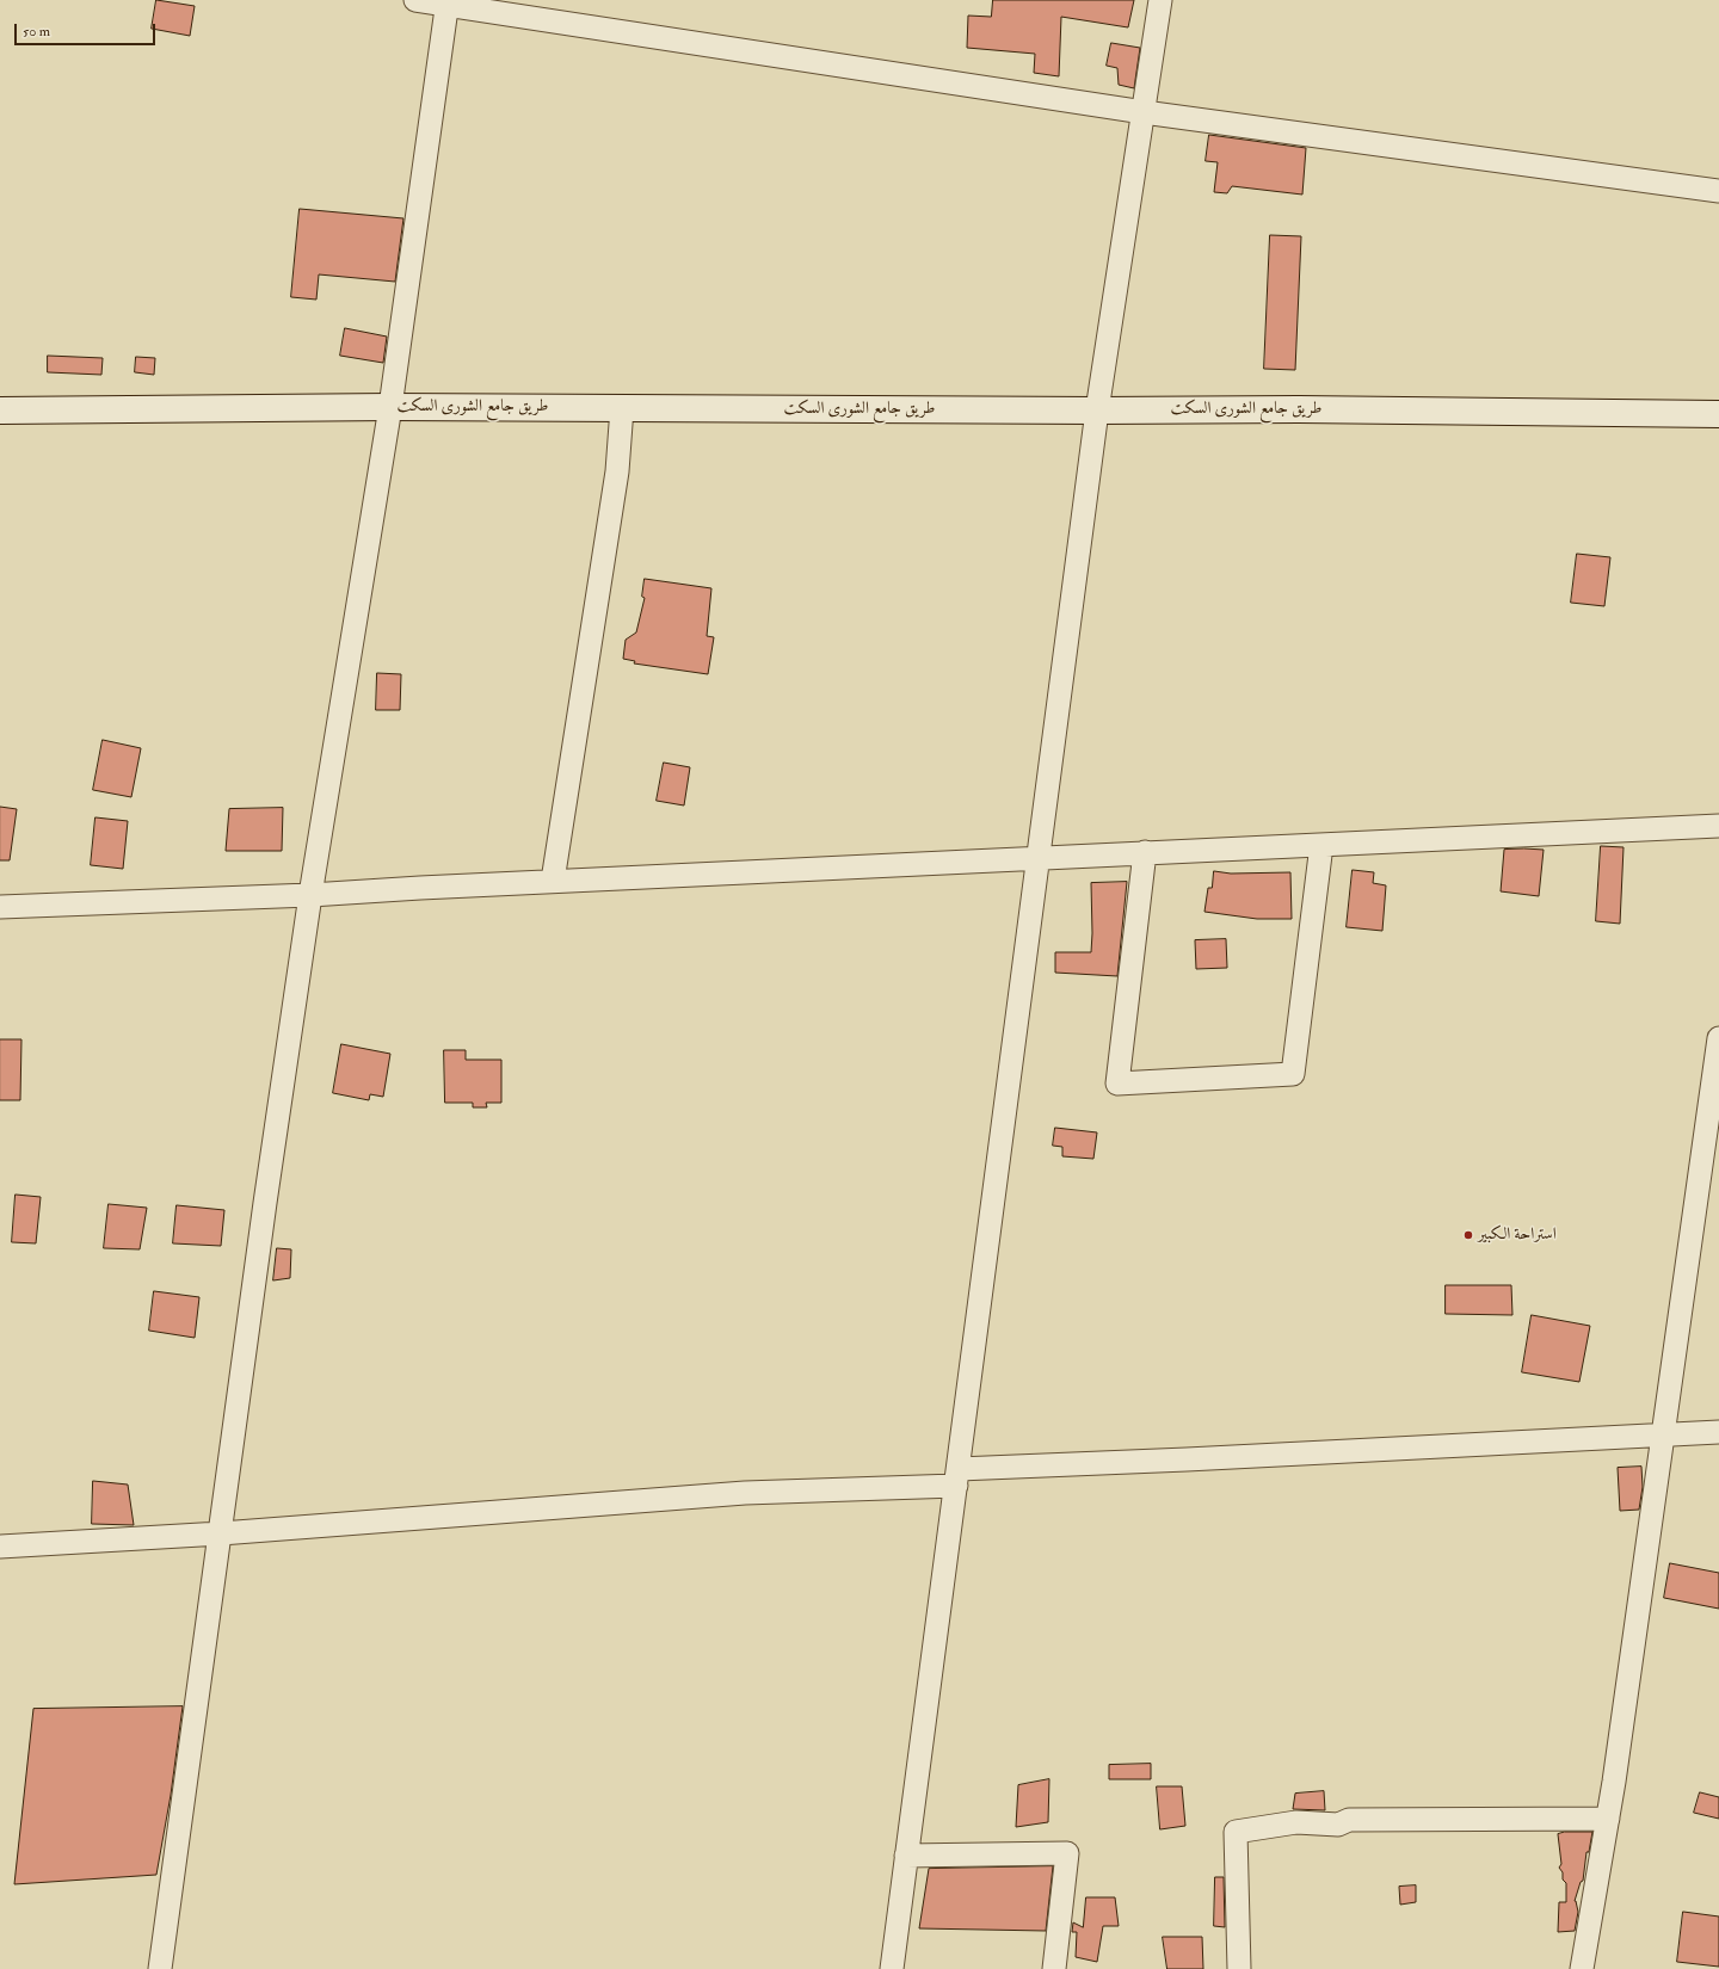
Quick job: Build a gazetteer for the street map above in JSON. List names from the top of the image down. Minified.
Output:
{"streets":{"main road":["طريق جامع الشورى السكت"]},"places":["استراحة الكبير"],"scale_bar":"50 m"}
